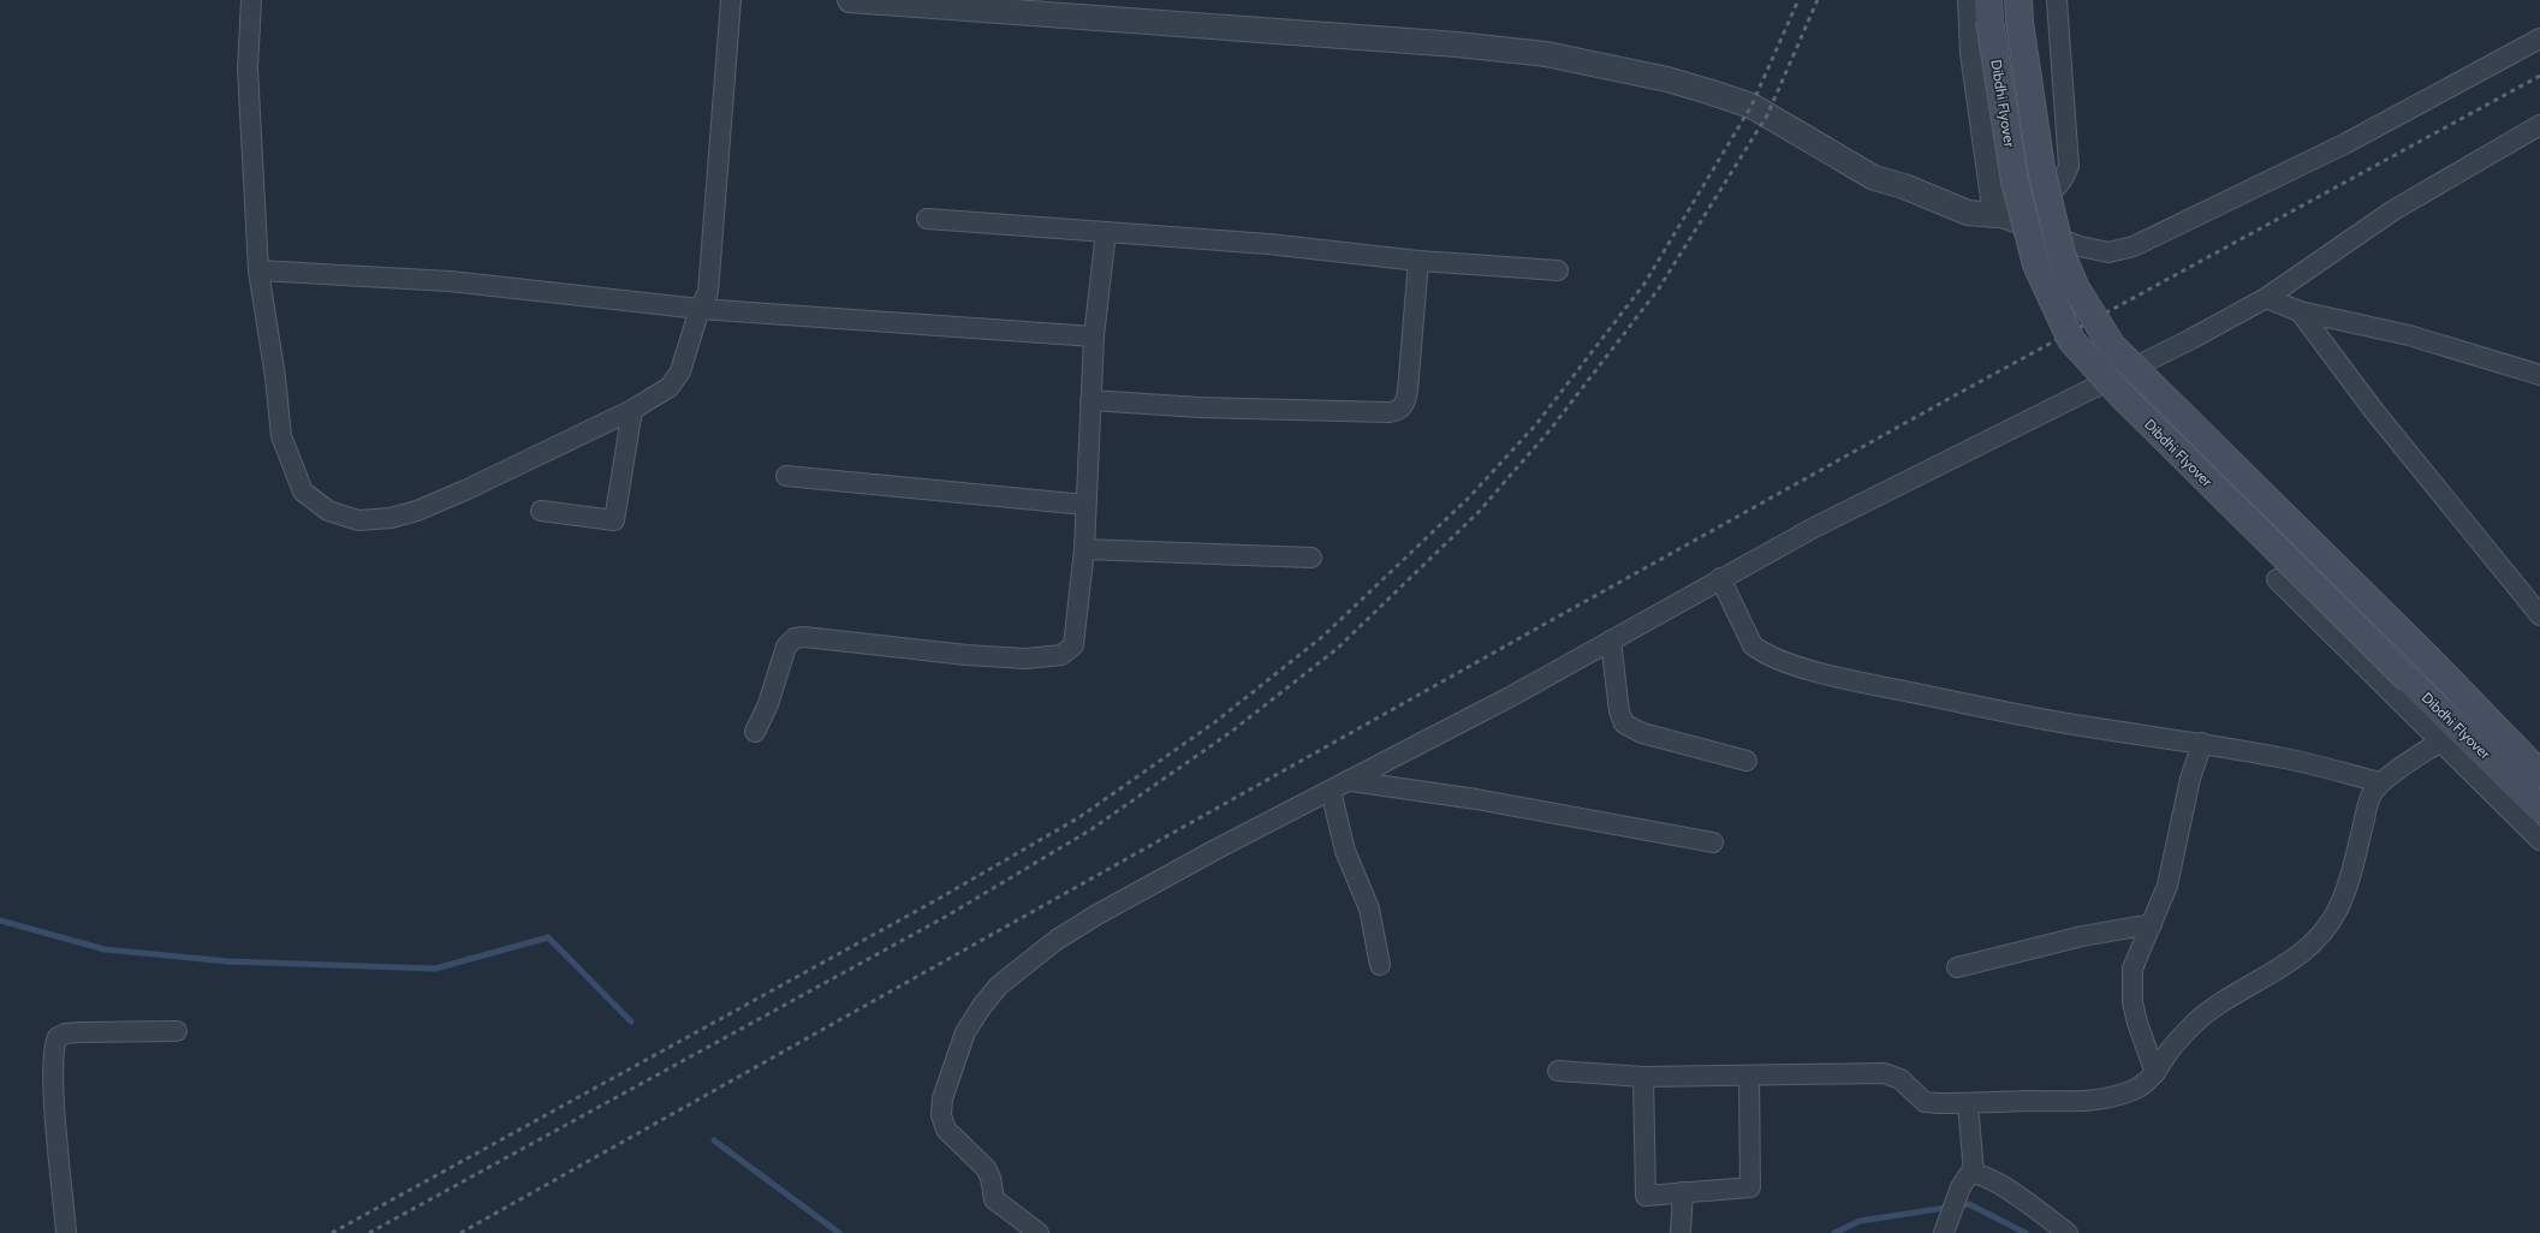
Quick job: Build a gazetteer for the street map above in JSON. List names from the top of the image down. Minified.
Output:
{"streets":{"main road":["Dibdhi Flyover"]}}
